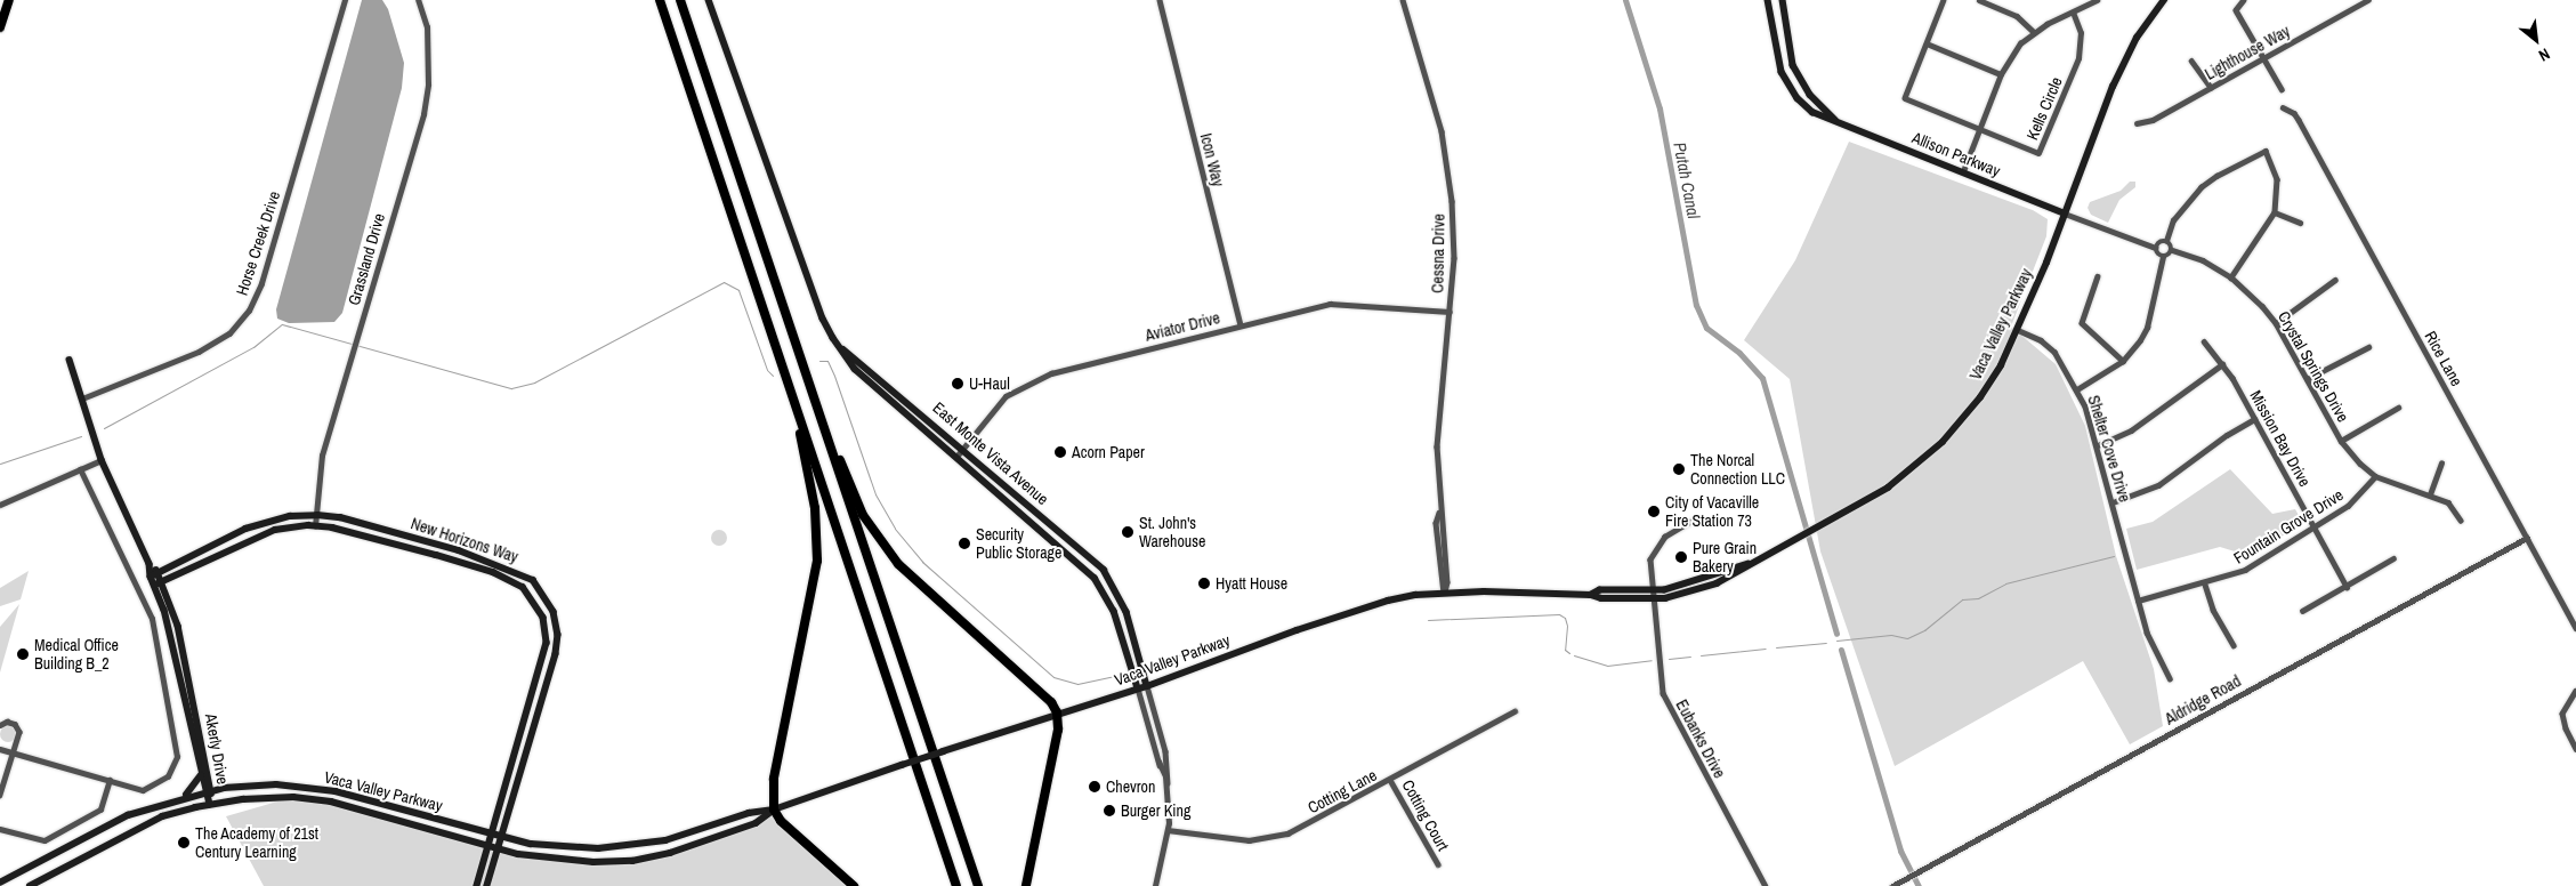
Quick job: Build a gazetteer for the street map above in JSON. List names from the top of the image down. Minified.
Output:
{"streets":{"street":["Lighthouse Way","Kells Circle","Allison Parkway","Icon Way","Horse Creek Drive","Cessna Drive","Grassland Drive","Vaca Valley Parkway","Aviator Drive","Rice Lane","Crystal Springs Drive","Mission Bay Drive","Shelter Cove Drive","East Monte Vista Avenue","Fountain Grove Drive","New Horizons Way","Aldridge Road","Eubanks Drive","Akerly Drive","Cotting Lane","Cotting Court"]},"crossings":[["Allison Parkway","Vaca Valley Parkway"],["Icon Way","Aviator Drive"],["Horse Creek Drive","Akerly Drive"],["Cessna Drive","Vaca Valley Parkway"],["Cessna Drive","Aviator Drive"],["Grassland Drive","New Horizons Way"],["Vaca Valley Parkway","Shelter Cove Drive"],["Vaca Valley Parkway","East Monte Vista Avenue"],["Vaca Valley Parkway","New Horizons Way"],["Vaca Valley Parkway","Eubanks Drive"],["Vaca Valley Parkway","Akerly Drive"],["Aviator Drive","East Monte Vista Avenue"],["Rice Lane","Aldridge Road"],["Crystal Springs Drive","Fountain Grove Drive"],["Mission Bay Drive","Fountain Grove Drive"],["Shelter Cove Drive","Fountain Grove Drive"],["New Horizons Way","Akerly Drive"],["Cotting Lane","Cotting Court"]],"water":["Putah Canal"],"places":["U-Haul","Acorn Paper","The Norcal Connection LLC","City of Vacaville Fire Station 73","St. John's Warehouse","Security Public Storage","Pure Grain Bakery","Hyatt House","Medical Office Building B_2","Chevron","Burger King","The Academy of 21st Century Learning"],"north":"bottom right"}
